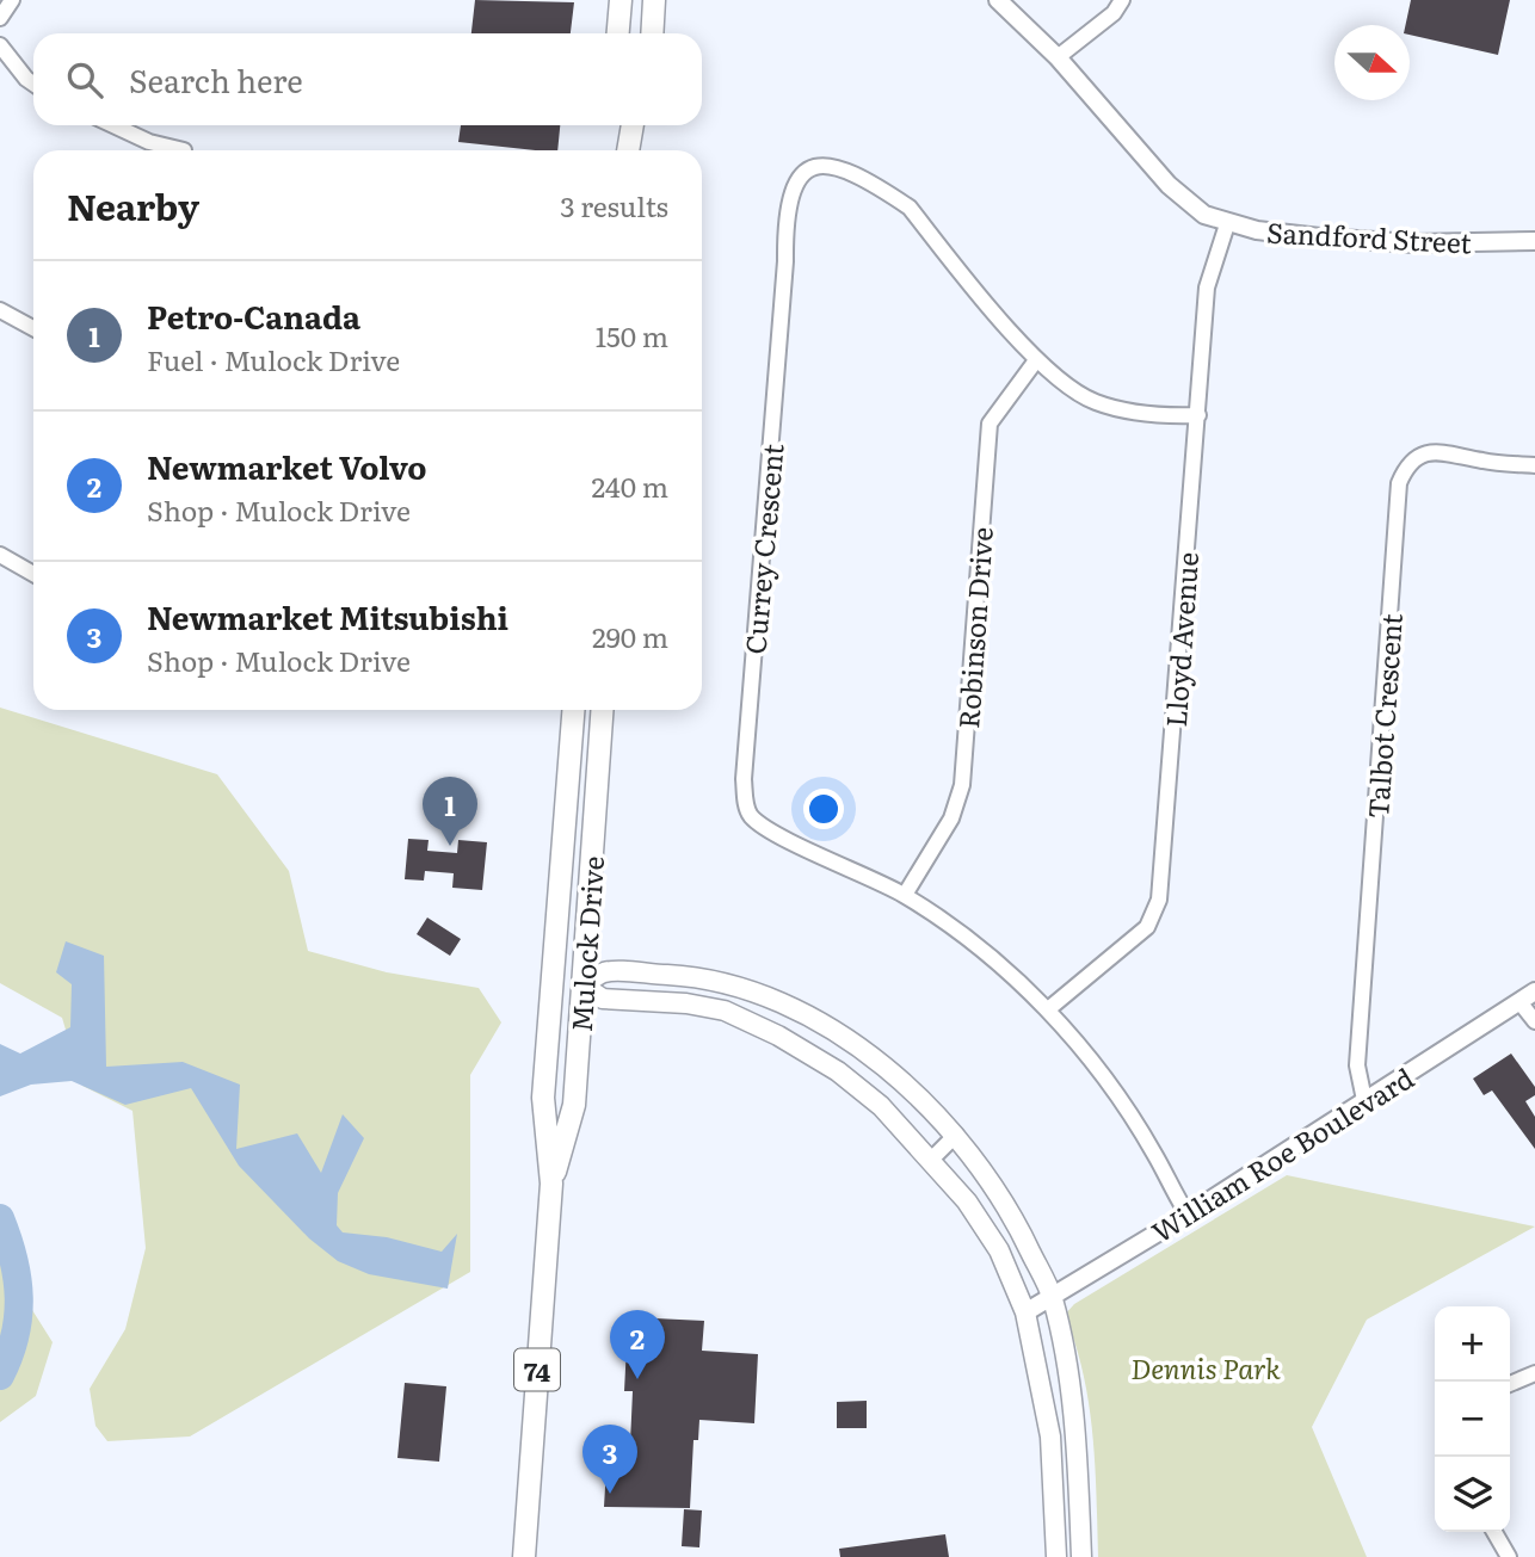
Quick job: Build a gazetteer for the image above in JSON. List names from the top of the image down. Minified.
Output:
{"streets":{"main road":["Mulock Drive","74"],"street":["Sandford Street","Currey Crescent","Robinson Drive","Lloyd Avenue","Talbot Crescent","William Roe Boulevard"]},"crossings":[["Sandford Street","Lloyd Avenue"],["Currey Crescent","Robinson Drive"],["Currey Crescent","Lloyd Avenue"],["Currey Crescent","William Roe Boulevard"],["Talbot Crescent","William Roe Boulevard"]],"parks":["Dennis Park"],"north":"right","page":{"search":"Search here","heading":["Nearby","3 results"],"list":[{"mark":"1","name":"Petro-Canada","note":"Fuel · Mulock Drive","value":"150 m"},{"mark":"2","name":"Newmarket Volvo","note":"Shop · Mulock Drive","value":"240 m"},{"mark":"3","name":"Newmarket Mitsubishi","note":"Shop · Mulock Drive","value":"290 m"}],"pins":["1","2","3"],"map_buttons":["+","−"]}}
